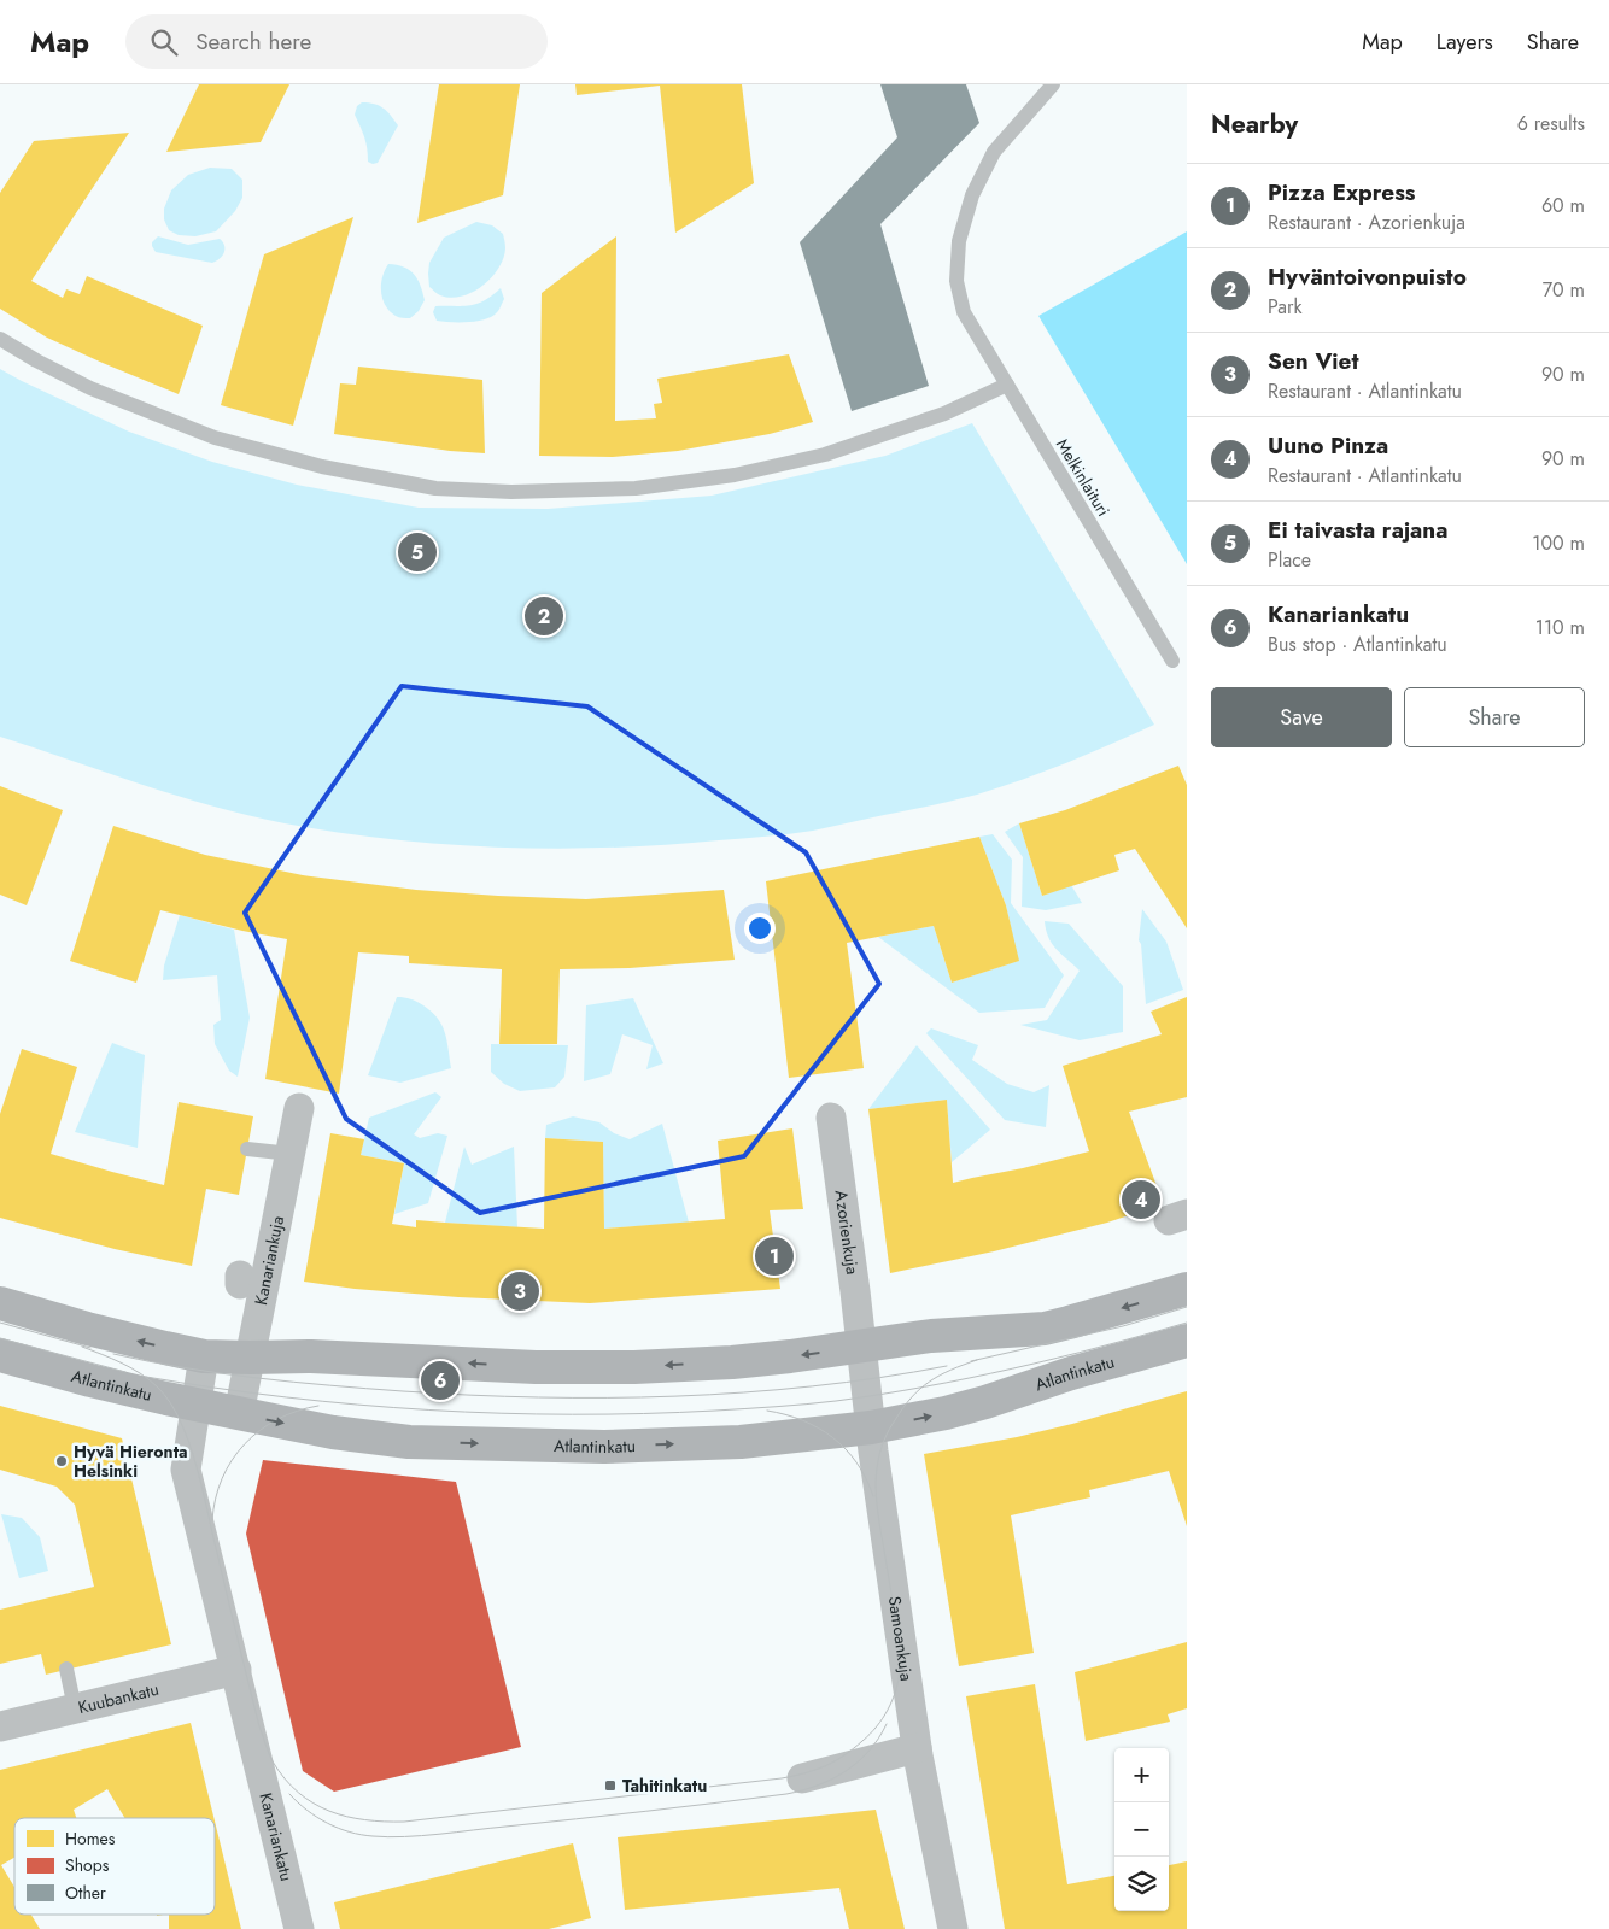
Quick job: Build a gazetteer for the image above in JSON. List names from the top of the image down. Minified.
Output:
{"streets":{"street":["Azorienkuja","Kanariankuja","Atlantinkatu","Samoankuja","Kuubankatu","Kanariankatu"],"lane":["Melkinlaituri"]},"crossings":[["Azorienkuja","Samoankuja"],["Kanariankuja","Atlantinkatu"],["Atlantinkatu","Samoankuja"],["Atlantinkatu","Kanariankatu"],["Kuubankatu","Kanariankatu"]],"places":{"other":["Hyvä Hieronta Helsinki"],"transit":["Tahitinkatu"]},"legend":["Homes","Shops","Other"],"page":{"header":"Map","search":"Search here","nav":["Map","Layers","Share"],"heading":["Nearby","6 results"],"list":[{"mark":"1","name":"Pizza Express","note":"Restaurant · Azorienkuja","value":"60 m"},{"mark":"2","name":"Hyväntoivonpuisto","note":"Park","value":"70 m"},{"mark":"3","name":"Sen Viet","note":"Restaurant · Atlantinkatu","value":"90 m"},{"mark":"4","name":"Uuno Pinza","note":"Restaurant · Atlantinkatu","value":"90 m"},{"mark":"5","name":"Ei taivasta rajana","note":"Place","value":"100 m"},{"mark":"6","name":"Kanariankatu","note":"Bus stop · Atlantinkatu","value":"110 m"}],"pins":["5","2","4","1","3","6"],"buttons":["Save","Share"],"map_buttons":["+","−"]}}
